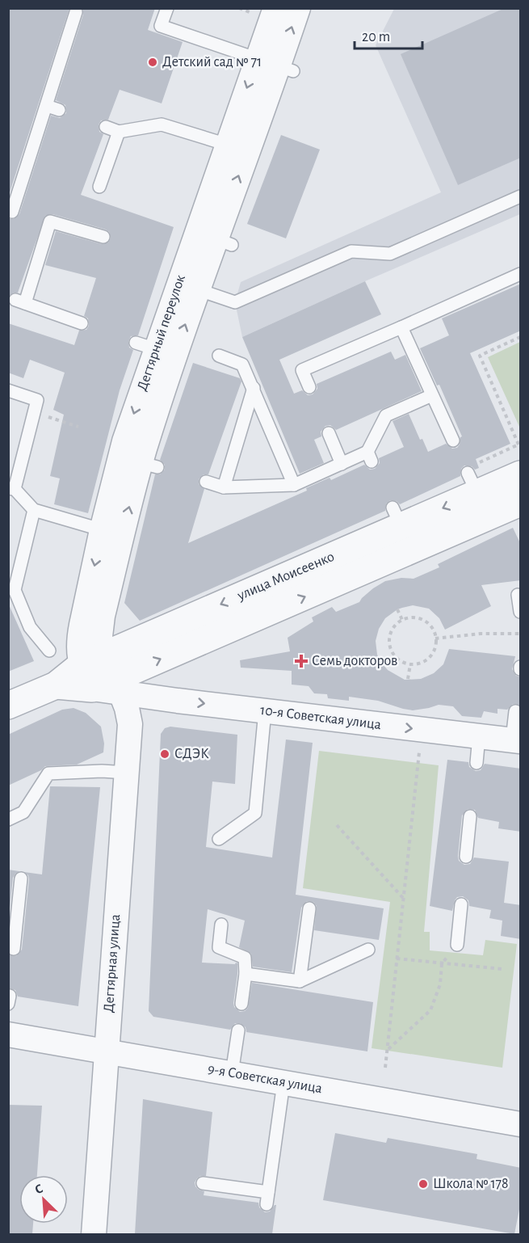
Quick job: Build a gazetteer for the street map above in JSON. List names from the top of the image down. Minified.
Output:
{"streets":{"street":["Дегтярный переулок","улица Моисеенко","10-я Советская улица","Дегтярная улица","9-я Советская улица"]},"crossings":[["Дегтярный переулок","улица Моисеенко"],["Дегтярный переулок","Дегтярная улица"],["улица Моисеенко","10-я Советская улица"],["улица Моисеенко","Дегтярная улица"],["10-я Советская улица","Дегтярная улица"],["Дегтярная улица","9-я Советская улица"]],"one_way":["10-я Советская улица"],"places":{"other":["Детский сад № 71","СДЭК","Школа № 178"],"health":["Семь докторов"]},"scale_bar":"20 m","north":"top left"}
